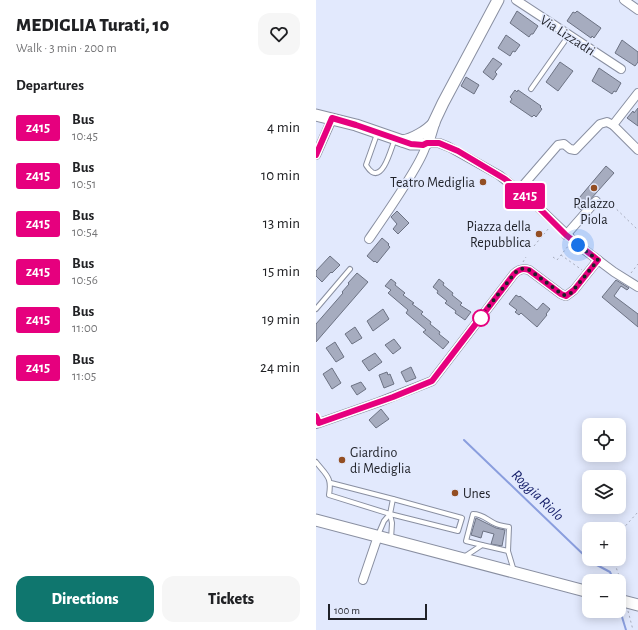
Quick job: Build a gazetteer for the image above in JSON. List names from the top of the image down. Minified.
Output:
{"streets":{"street":["Via Lizzadri"]},"water":["Roggia Riolo"],"places":["Teatro Mediglia","Palazzo Piola","Piazza della Repubblica","Giardino di Mediglia","Unes"],"lines":["bus line z415"],"scale_bar":"100 m","page":{"heading":[["MEDIGLIA Turati, 10","Walk · 3 min · 200 m"],"Departures"],"on_map":"z415","list":[{"mark":"z415","name":"Bus","note":"10:45","value":"4 min"},{"mark":"z415","name":"Bus","note":"10:51","value":"10 min"},{"mark":"z415","name":"Bus","note":"10:54","value":"13 min"},{"mark":"z415","name":"Bus","note":"10:56","value":"15 min"},{"mark":"z415","name":"Bus","note":"11:00","value":"19 min"},{"mark":"z415","name":"Bus","note":"11:05","value":"24 min"}],"map_buttons":["+","−"],"buttons":["Directions","Tickets"],"scale":"100 m"}}
